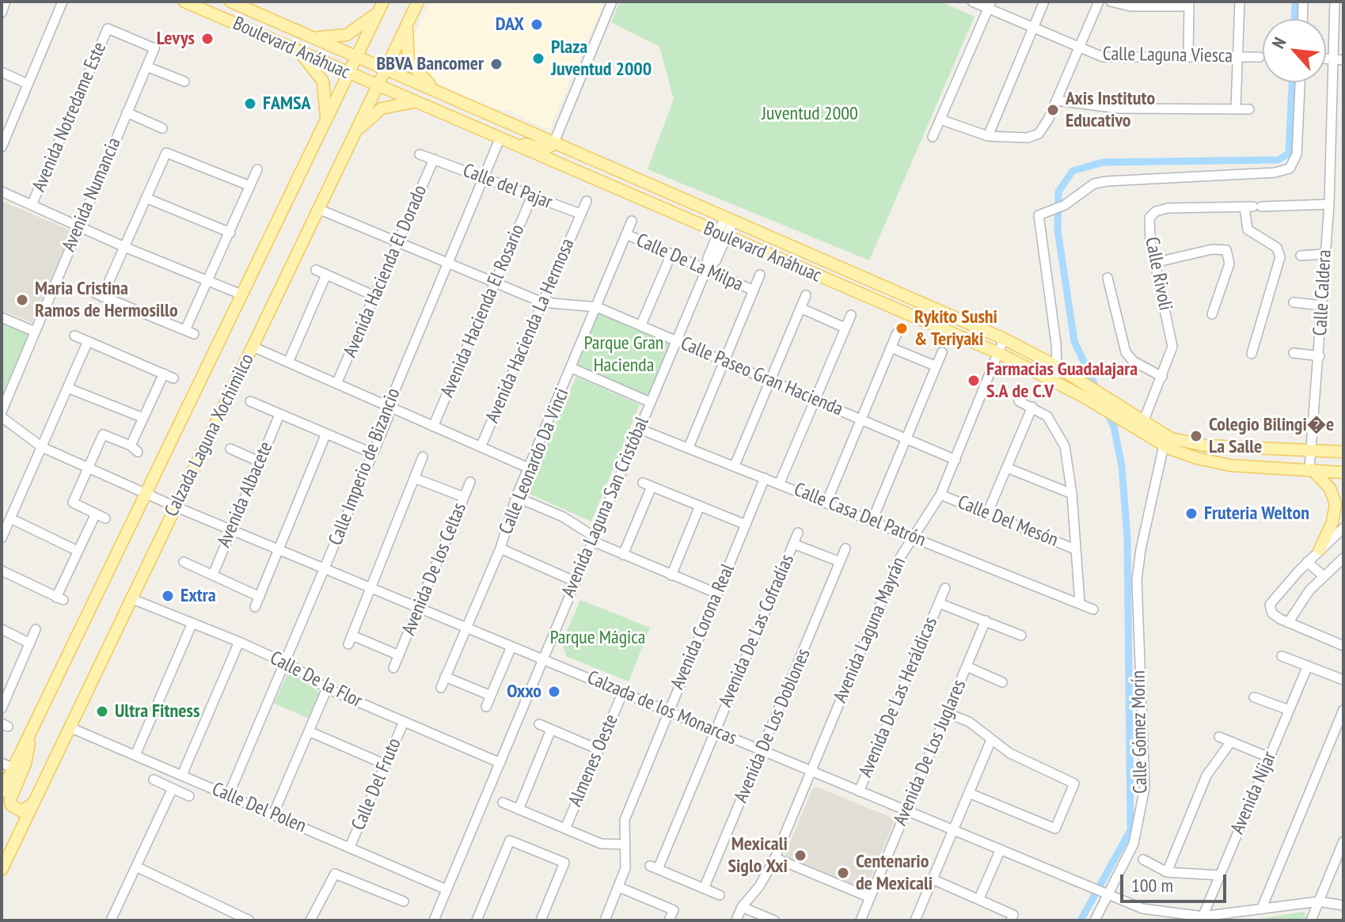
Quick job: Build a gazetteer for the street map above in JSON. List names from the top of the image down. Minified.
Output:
{"streets":{"main road":["Boulevard Anáhuac","Calzada Laguna Xochimilco"],"street":["Calle Laguna Viesca","Avenida Notredame Este","Calle del Pajar","Avenida Numancia","Calle De La Milpa","Avenida Hacienda El Dorado","Calle Rivoli","Calle Caldera","Avenida Hacienda El Rosario","Avenida Hacienda La Hermosa","Calle Paseo Gran Hacienda","Calle Leonardo Da Vinci","Calle Imperio de Bizancio","Avenida Albacete","Avenida Laguna San Cristóbal","Calle Casa Del Patrón","Calle Del Mesón","Avenida De los Celtas","Avenida Corona Real","Avenida Laguna Mayrán","Avenida De Las Cofradías","Calle De la Flor","Avenida De Las Heráldicas","Calzada de los Monarcas","Avenida De Los Doblones","Calle Gómez Morín","Avenida De Los Juglares","Almenes Oeste","Calle Del Fruto","Avenida Níjar","Calle Del Polen"]},"crossings":[["Boulevard Anáhuac","Calle Rivoli"],["Boulevard Anáhuac","Calle Caldera"],["Boulevard Anáhuac","Calzada Laguna Xochimilco"],["Boulevard Anáhuac","Calle Imperio de Bizancio"],["Boulevard Anáhuac","Avenida Laguna San Cristóbal"],["Boulevard Anáhuac","Avenida Laguna Mayrán"],["Boulevard Anáhuac","Calle Gómez Morín"],["Avenida Notredame Este","Avenida Numancia"],["Calle del Pajar","Avenida Hacienda El Dorado"],["Calle del Pajar","Avenida Hacienda El Rosario"],["Calle del Pajar","Avenida Hacienda La Hermosa"],["Calle del Pajar","Calle Imperio de Bizancio"],["Calle De La Milpa","Calle Leonardo Da Vinci"],["Calle De La Milpa","Avenida Laguna San Cristóbal"],["Avenida Hacienda El Dorado","Calle Paseo Gran Hacienda"],["Calle Rivoli","Calle Caldera"],["Avenida Hacienda El Rosario","Calle Paseo Gran Hacienda"],["Avenida Hacienda La Hermosa","Calle Paseo Gran Hacienda"],["Calle Paseo Gran Hacienda","Calzada Laguna Xochimilco"],["Calle Paseo Gran Hacienda","Calle Leonardo Da Vinci"],["Calle Paseo Gran Hacienda","Calle Imperio de Bizancio"],["Calle Paseo Gran Hacienda","Avenida Laguna San Cristóbal"],["Calle Paseo Gran Hacienda","Avenida Laguna Mayrán"],["Calzada Laguna Xochimilco","Calle De la Flor"],["Calzada Laguna Xochimilco","Calzada de los Monarcas"],["Calzada Laguna Xochimilco","Calle Del Polen"],["Calle Leonardo Da Vinci","Calzada de los Monarcas"],["Calle Imperio de Bizancio","Calle De la Flor"],["Calle Imperio de Bizancio","Calzada de los Monarcas"],["Calle Imperio de Bizancio","Calle Del Polen"],["Avenida Albacete","Calzada de los Monarcas"],["Avenida Laguna San Cristóbal","Calle Casa Del Patrón"],["Avenida Laguna San Cristóbal","Calle De la Flor"],["Avenida Laguna San Cristóbal","Calzada de los Monarcas"],["Avenida Laguna San Cristóbal","Calle Del Polen"],["Calle Casa Del Patrón","Avenida Corona Real"],["Calle Casa Del Patrón","Avenida Laguna Mayrán"],["Calle Del Mesón","Avenida Laguna Mayrán"],["Avenida De los Celtas","Calzada de los Monarcas"],["Avenida Corona Real","Calzada de los Monarcas"],["Avenida Laguna Mayrán","Calzada de los Monarcas"],["Avenida De Las Cofradías","Calzada de los Monarcas"],["Avenida De Las Cofradías","Avenida De Los Doblones"],["Calle De la Flor","Calle Del Fruto"],["Avenida De Las Heráldicas","Calzada de los Monarcas"],["Calzada de los Monarcas","Avenida De Los Doblones"],["Calzada de los Monarcas","Calle Gómez Morín"],["Calzada de los Monarcas","Avenida De Los Juglares"],["Calzada de los Monarcas","Almenes Oeste"],["Calzada de los Monarcas","Avenida Níjar"],["Calle Del Fruto","Calle Del Polen"]],"parks":["Juventud 2000","Parque Gran Hacienda","Parque Mágica"],"places":["DAX","Levys","Plaza Juventud 2000","BBVA Bancomer","FAMSA","Axis Instituto Educativo","Maria Cristina Ramos de Hermosillo","Rykito Sushi & Teriyaki","Farmacias Guadalajara S.A de C.V","Colegio Bilingi�e La Salle","Fruteria Welton","Extra","Oxxo","Ultra Fitness","Mexicali Siglo Xxi","Centenario de Mexicali"],"scale_bar":"100 m","north":"top left"}
